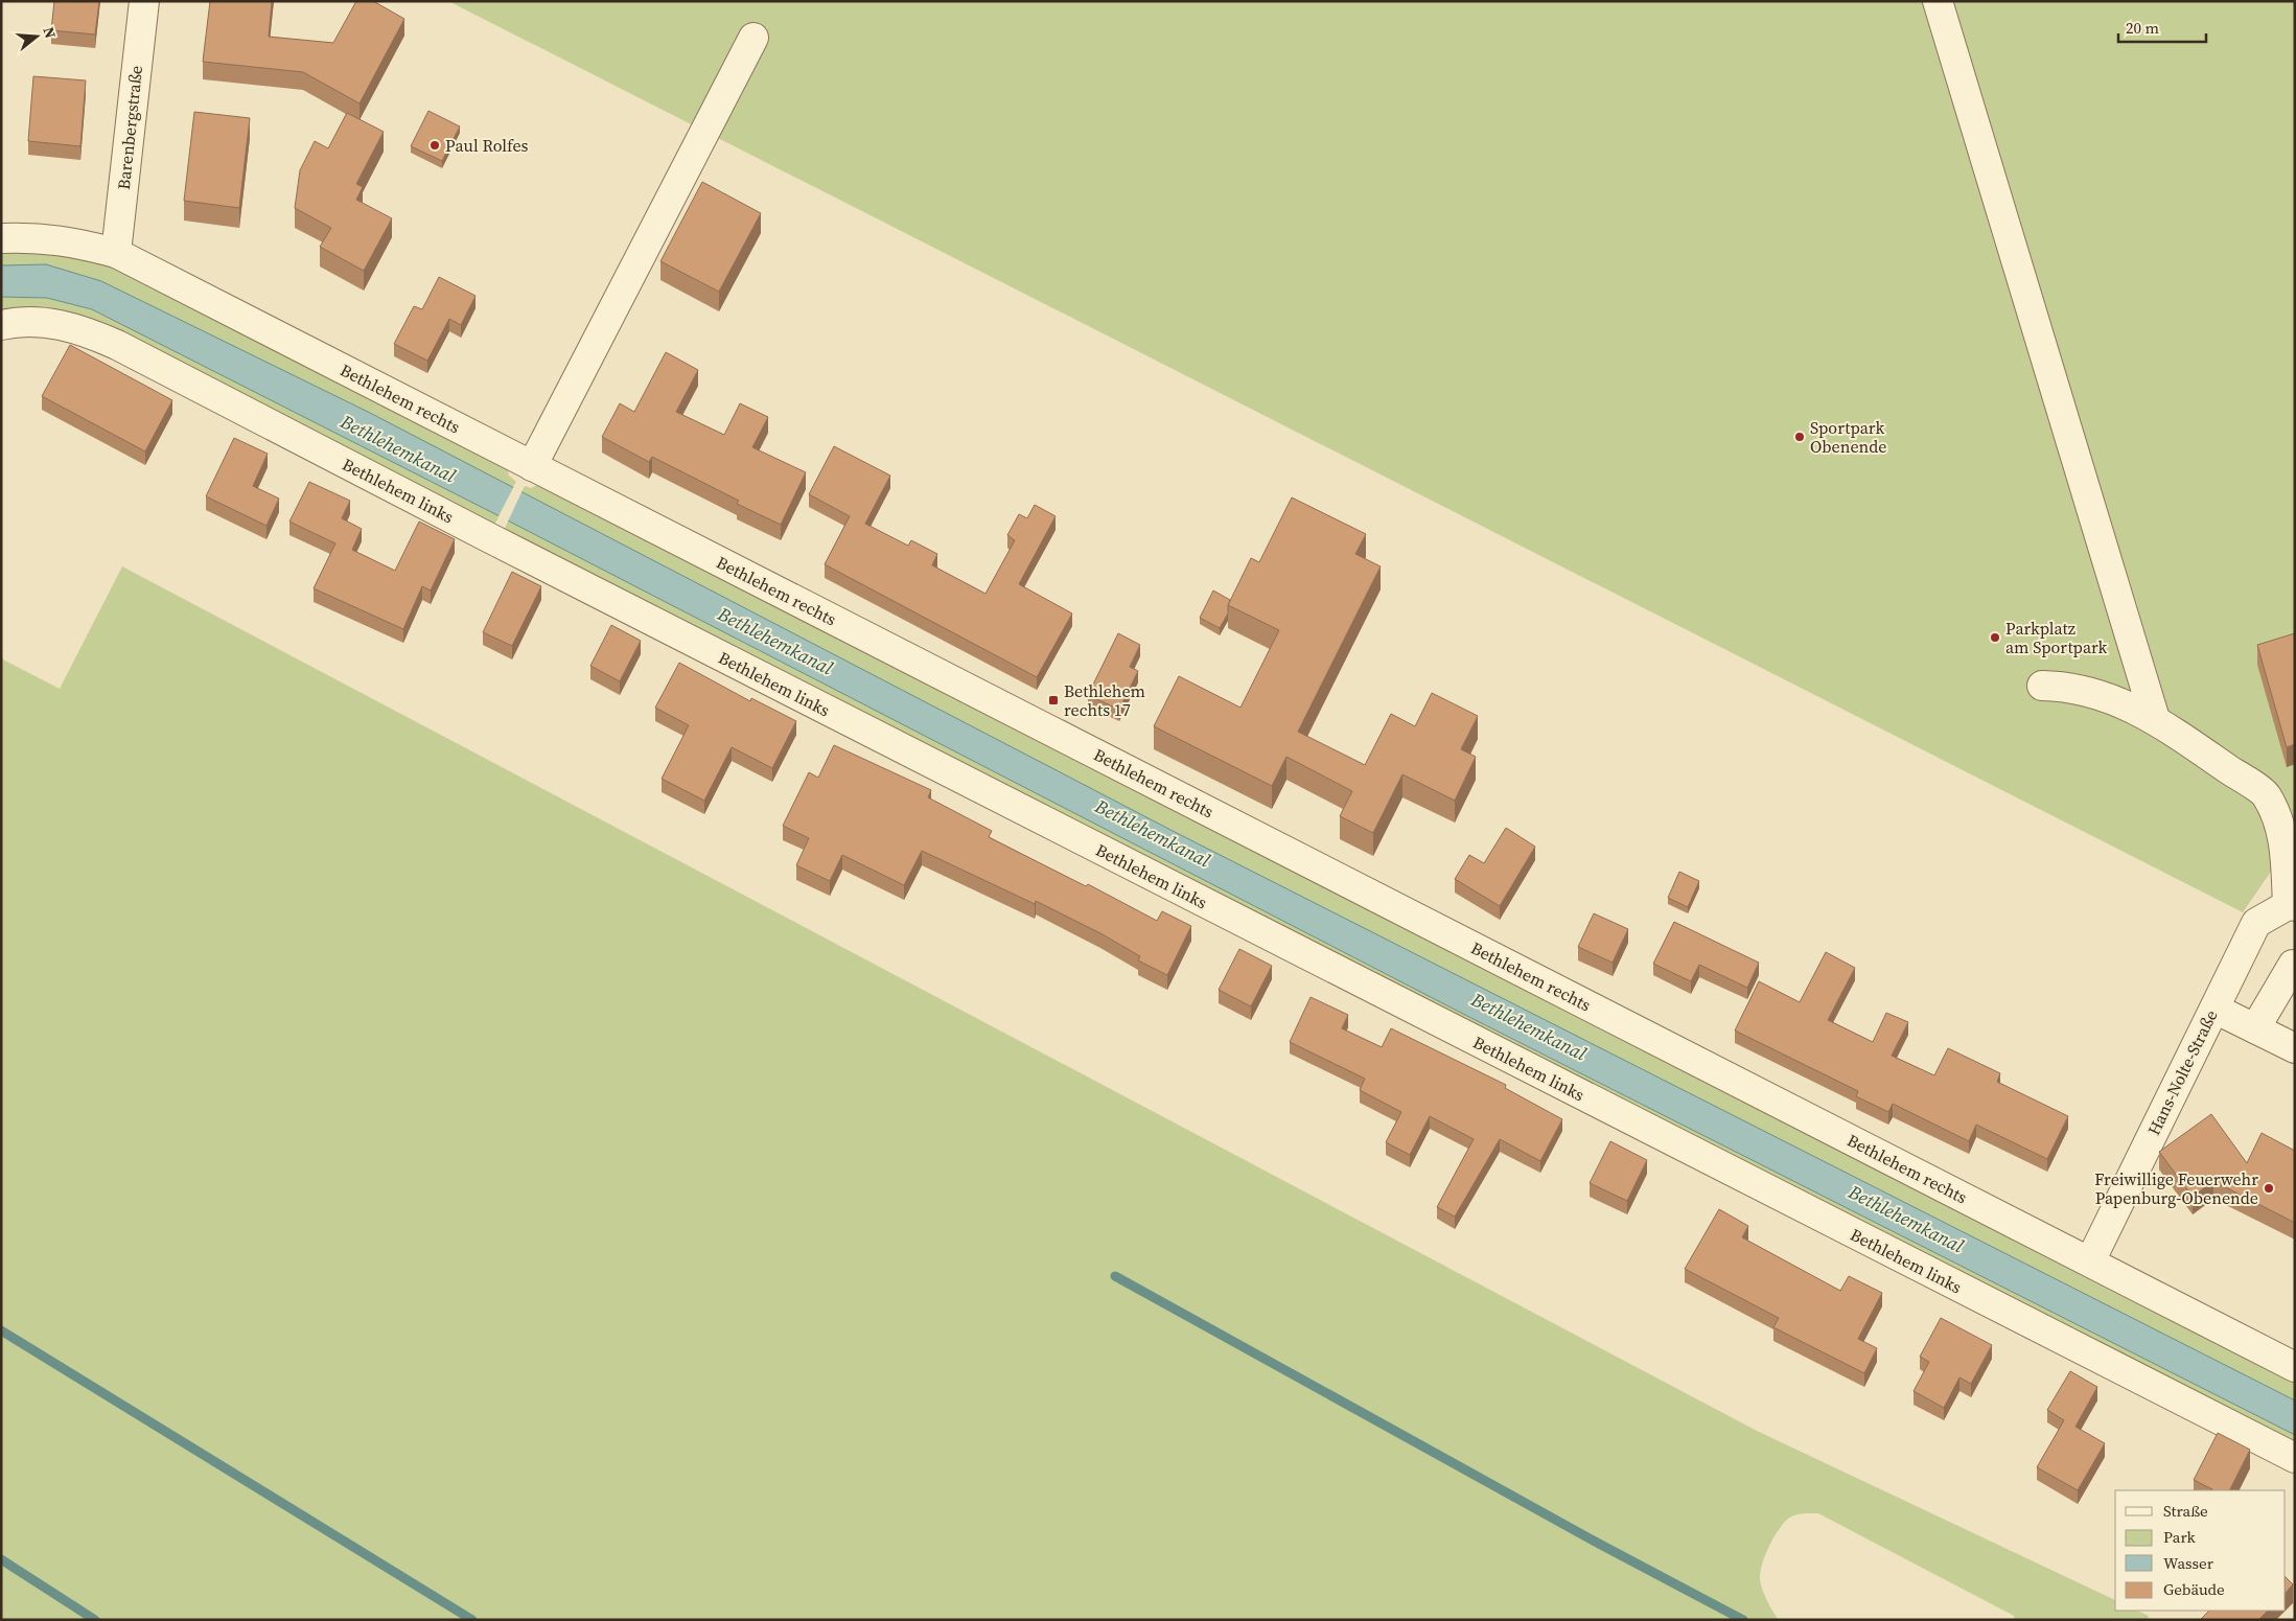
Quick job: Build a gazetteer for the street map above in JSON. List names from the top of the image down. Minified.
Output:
{"streets":{"street":["Barenbergstraße","Bethlehem rechts","Bethlehem links","Hans-Nolte-Straße"]},"crossings":[["Barenbergstraße","Bethlehem rechts"],["Bethlehem rechts","Hans-Nolte-Straße"]],"water":["Bethlehemkanal"],"places":{"other":["Paul Rolfes","Sportpark Obenende","Parkplatz am Sportpark","Freiwillige Feuerwehr Papenburg-Obenende"],"transit":["Bethlehem rechts 17"]},"legend":["Straße","Park","Wasser","Gebäude"],"scale_bar":"20 m","north":"right"}
